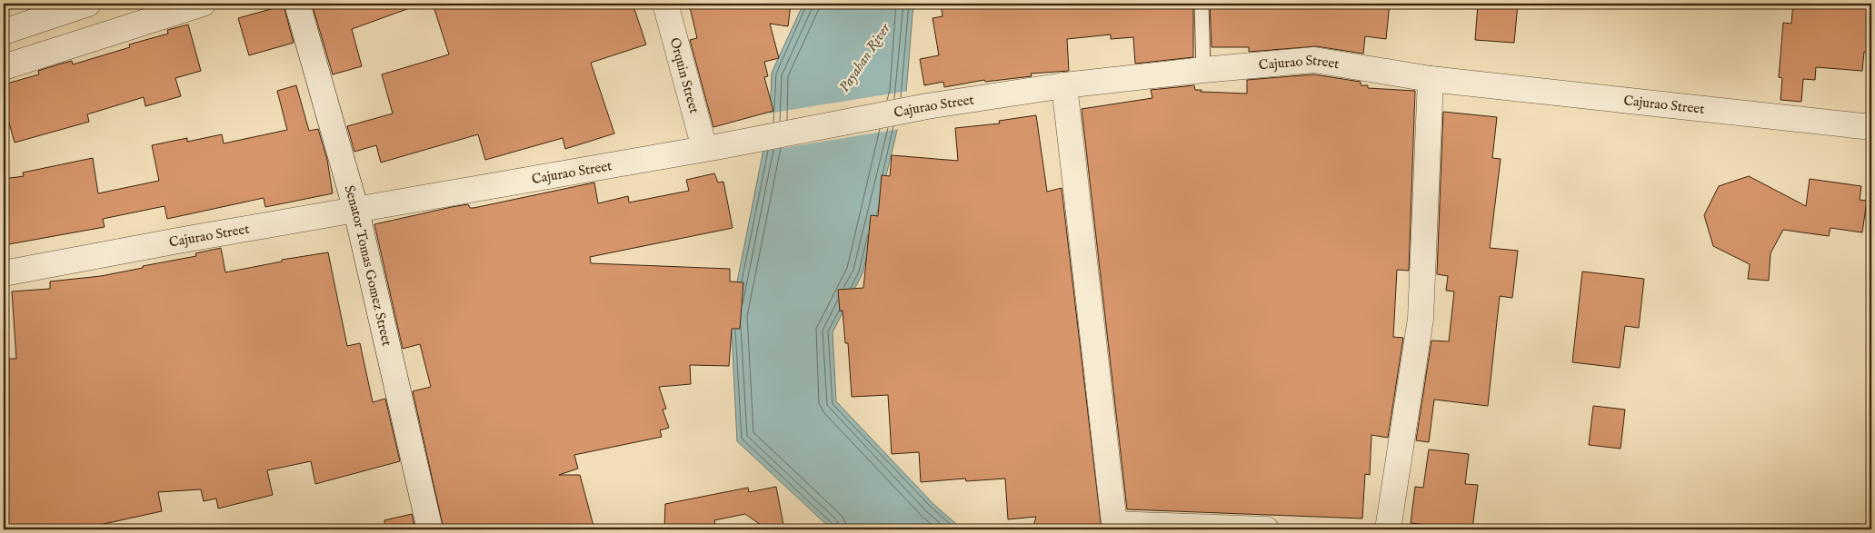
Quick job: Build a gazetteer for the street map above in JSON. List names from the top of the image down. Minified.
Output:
{"streets":{"street":["Cajurao Street","Orquin Street","Senator Tomas Gomez Street"]},"crossings":[["Cajurao Street","Orquin Street"],["Cajurao Street","Senator Tomas Gomez Street"]],"water":["Payahan River"]}
